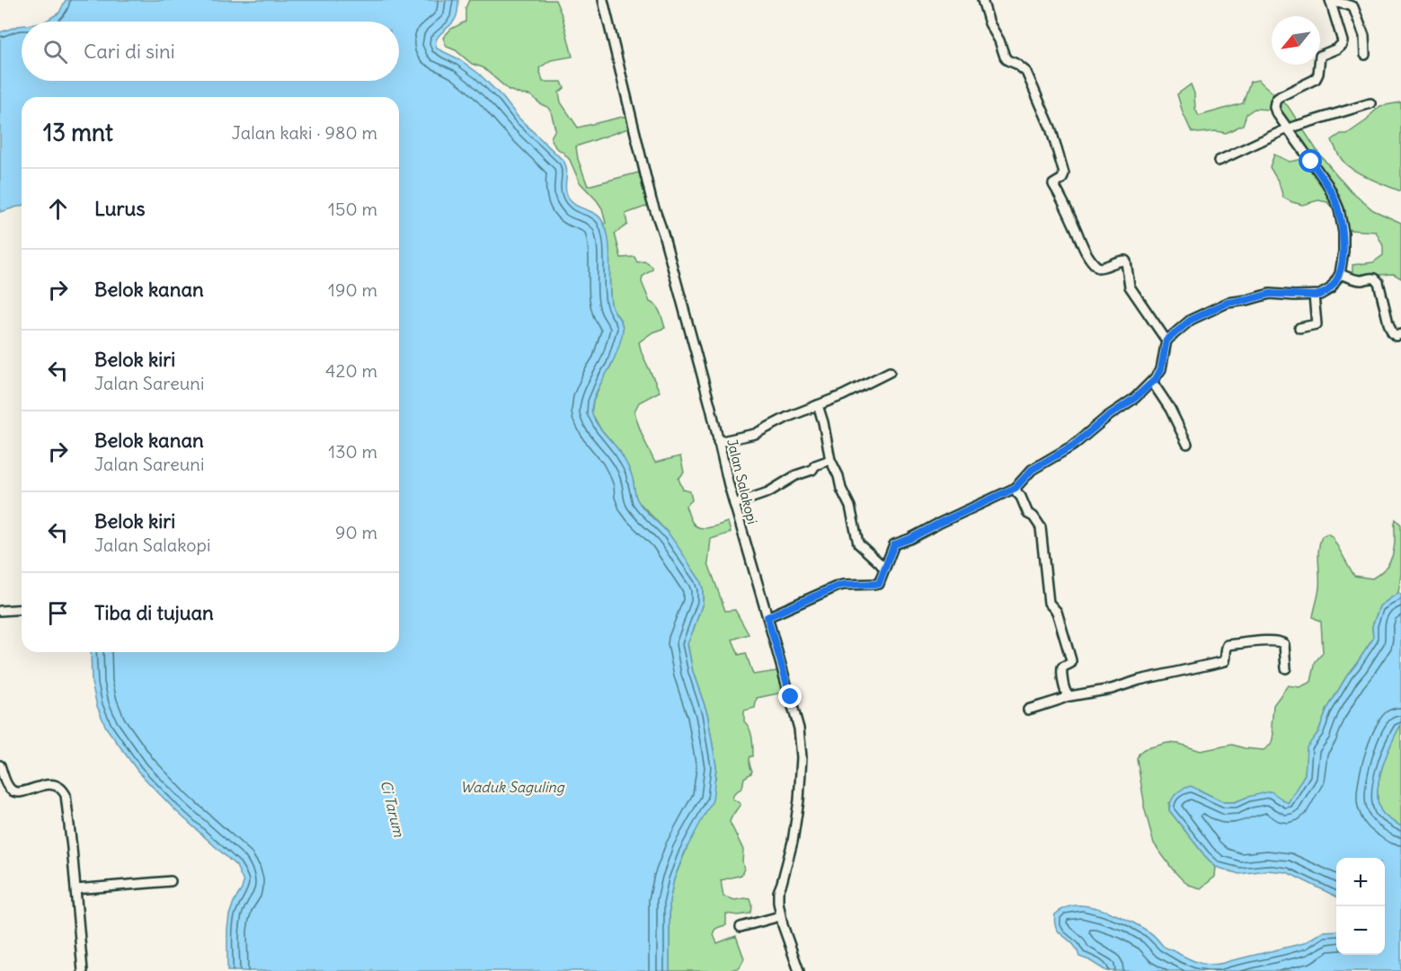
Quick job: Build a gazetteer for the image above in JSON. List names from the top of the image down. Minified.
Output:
{"streets":{"street":["Jalan Salakopi"]},"water":["Waduk Saguling","Ci Tarum"],"north":"bottom left","page":{"search":"Cari di sini","heading":["13 mnt","Jalan kaki · 980 m"],"list":[["Lurus","150 m"],["Belok kanan","190 m"],["Belok kiri","Jalan Sareuni","420 m"],["Belok kanan","Jalan Sareuni","130 m"],["Belok kiri","Jalan Salakopi","90 m"],"Tiba di tujuan"],"map_buttons":["+","−"]}}
